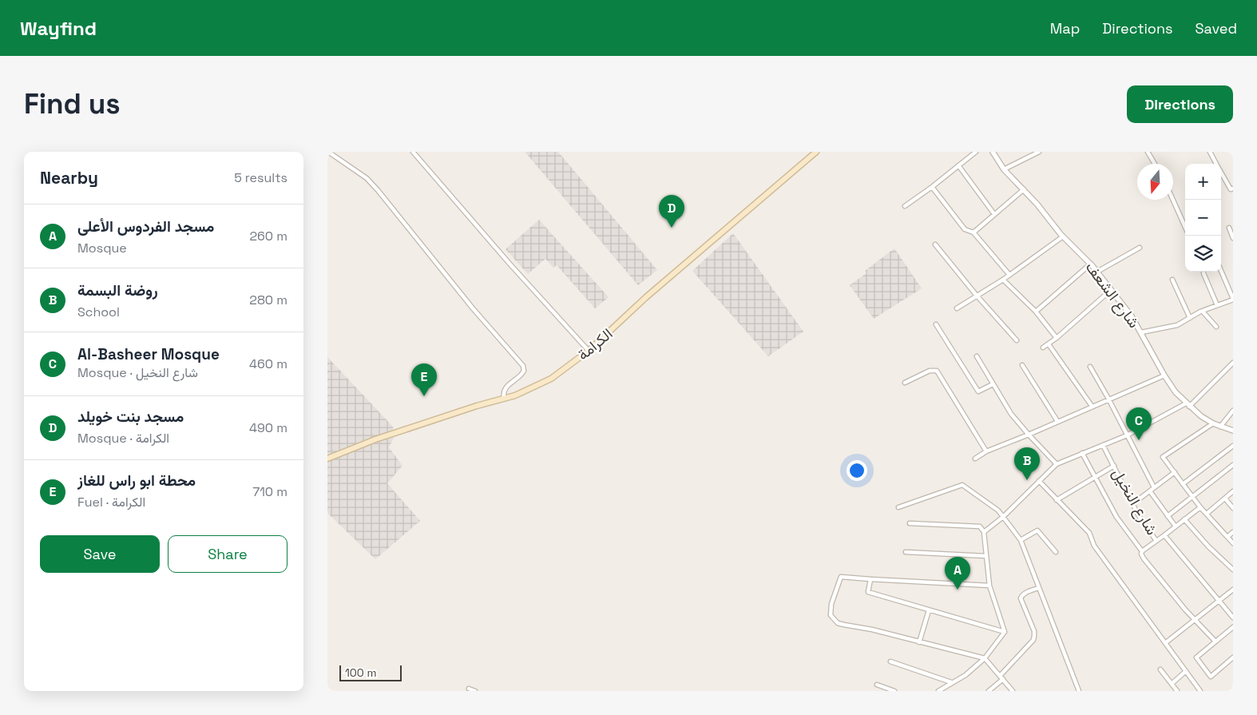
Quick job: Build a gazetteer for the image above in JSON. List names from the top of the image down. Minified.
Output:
{"streets":{"main road":["الكرامة"],"street":["شارع الشعف","شارع النخيل"]},"scale_bar":"100 m","north":"bottom","page":{"header":"Wayfind","nav":["Map","Directions","Saved"],"buttons":["Directions",["Save","Share"]],"title":"Find us","heading":["Nearby","5 results"],"map_buttons":["+","−"],"pins":["D","E","C","B","A"],"list":[{"mark":"A","name":"مسجد الفردوس الأعلى","note":"Mosque","value":"260 m"},{"mark":"B","name":"روضة البسمة","note":"School","value":"280 m"},{"mark":"C","name":"Al-Basheer Mosque","note":"Mosque · شارع النخيل","value":"460 m"},{"mark":"D","name":"مسجد بنت خويلد","note":"Mosque · الكرامة","value":"490 m"},{"mark":"E","name":"محطة ابو راس للغاز","note":"Fuel · الكرامة","value":"710 m"}],"scale":"100 m"}}
